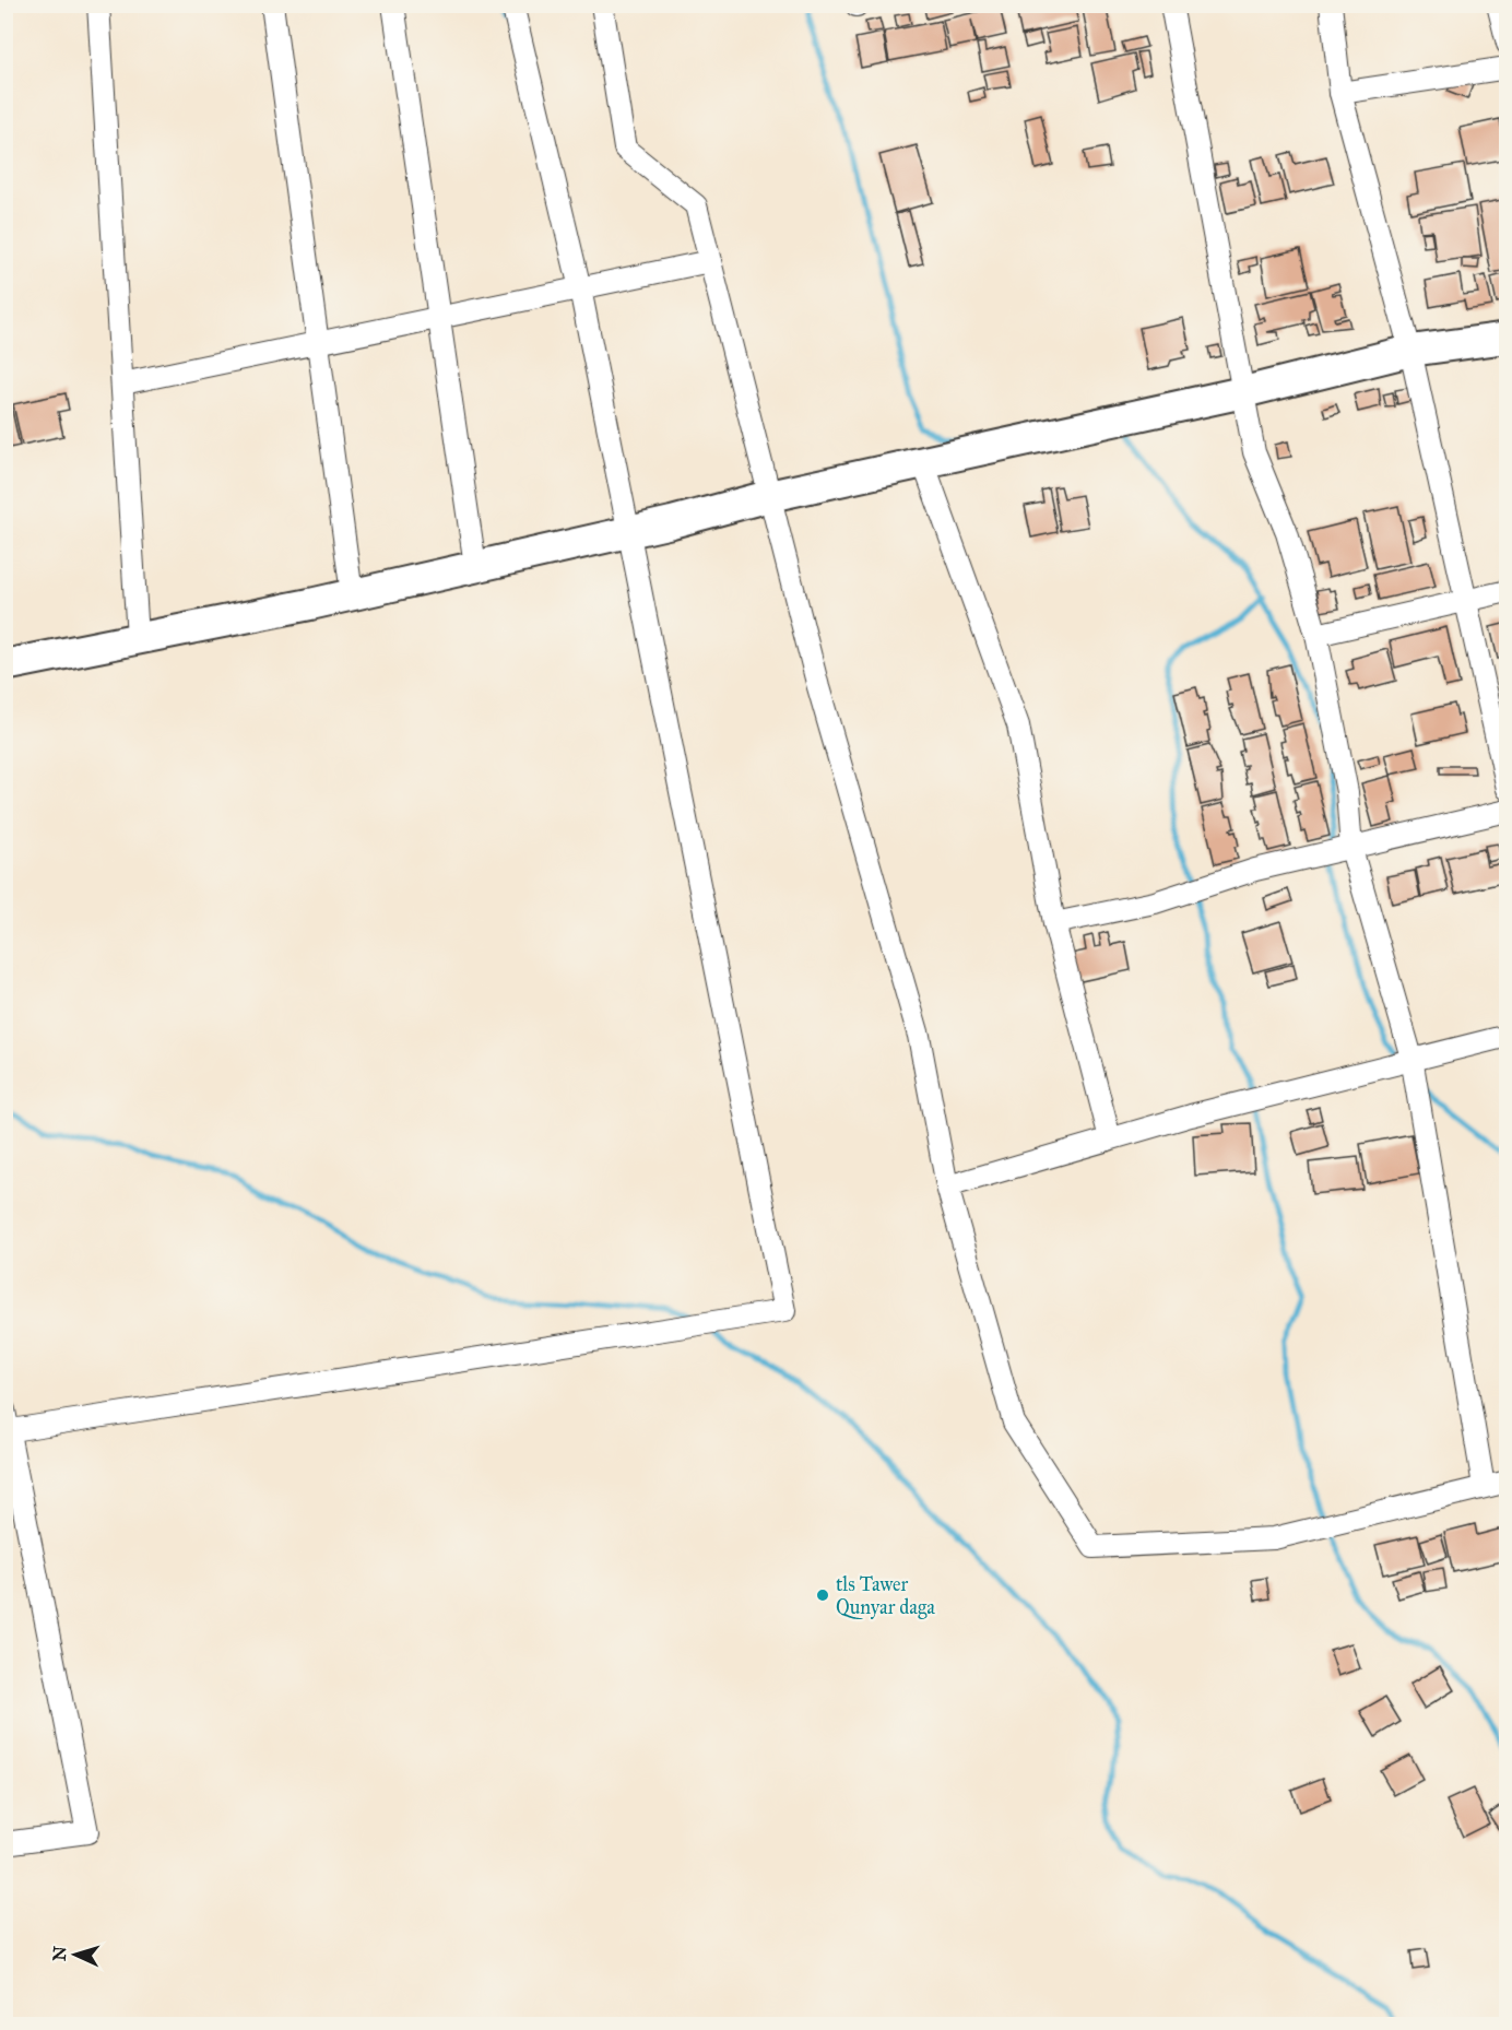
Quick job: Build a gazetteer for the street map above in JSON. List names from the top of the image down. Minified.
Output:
{"places":["tls Tawer Qunyar daga"],"north":"left"}
